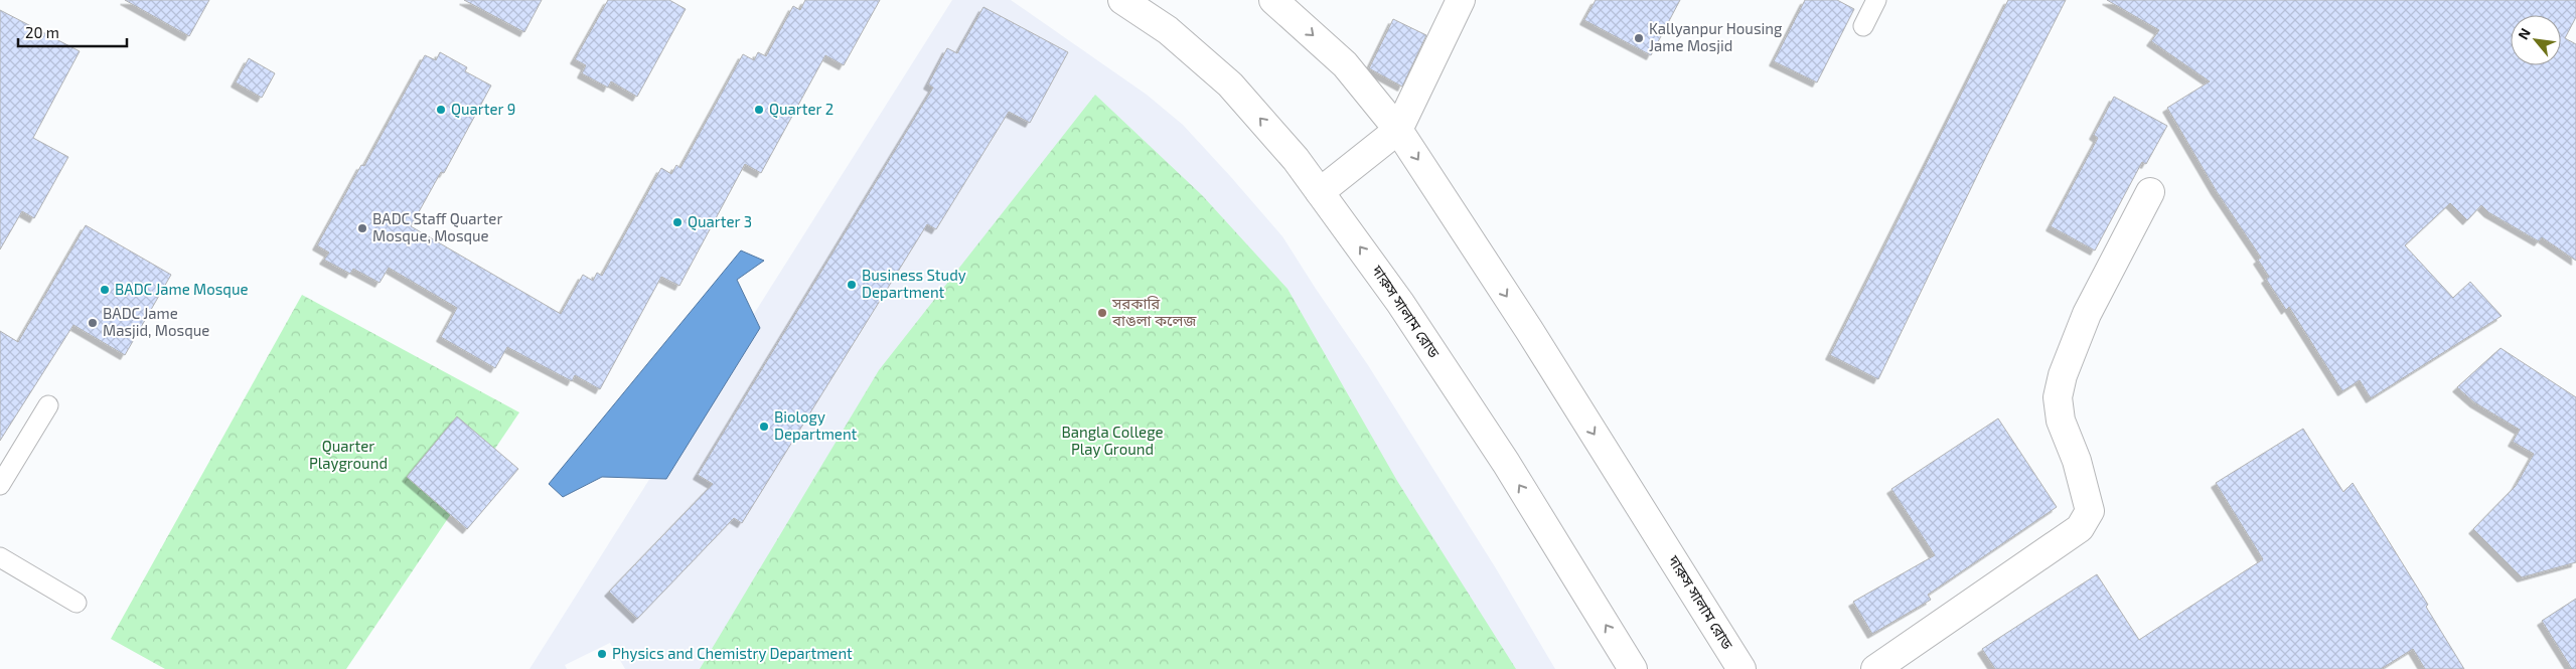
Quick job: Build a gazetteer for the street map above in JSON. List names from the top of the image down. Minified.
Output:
{"streets":{"main road":["দারুস সালাম রোড"]},"parks":["Bangla College Play Ground","Quarter Playground"],"places":["Kallyanpur Housing Jame Mosjid","Quarter 9","Quarter 2","Quarter 3","BADC Staff Quarter Mosque, Mosque","Business Study Department","BADC Jame Mosque","সরকারি বাঙলা কলেজ","BADC Jame Masjid, Mosque","Biology Department","Physics and Chemistry Department"],"scale_bar":"20 m","north":"top left"}
